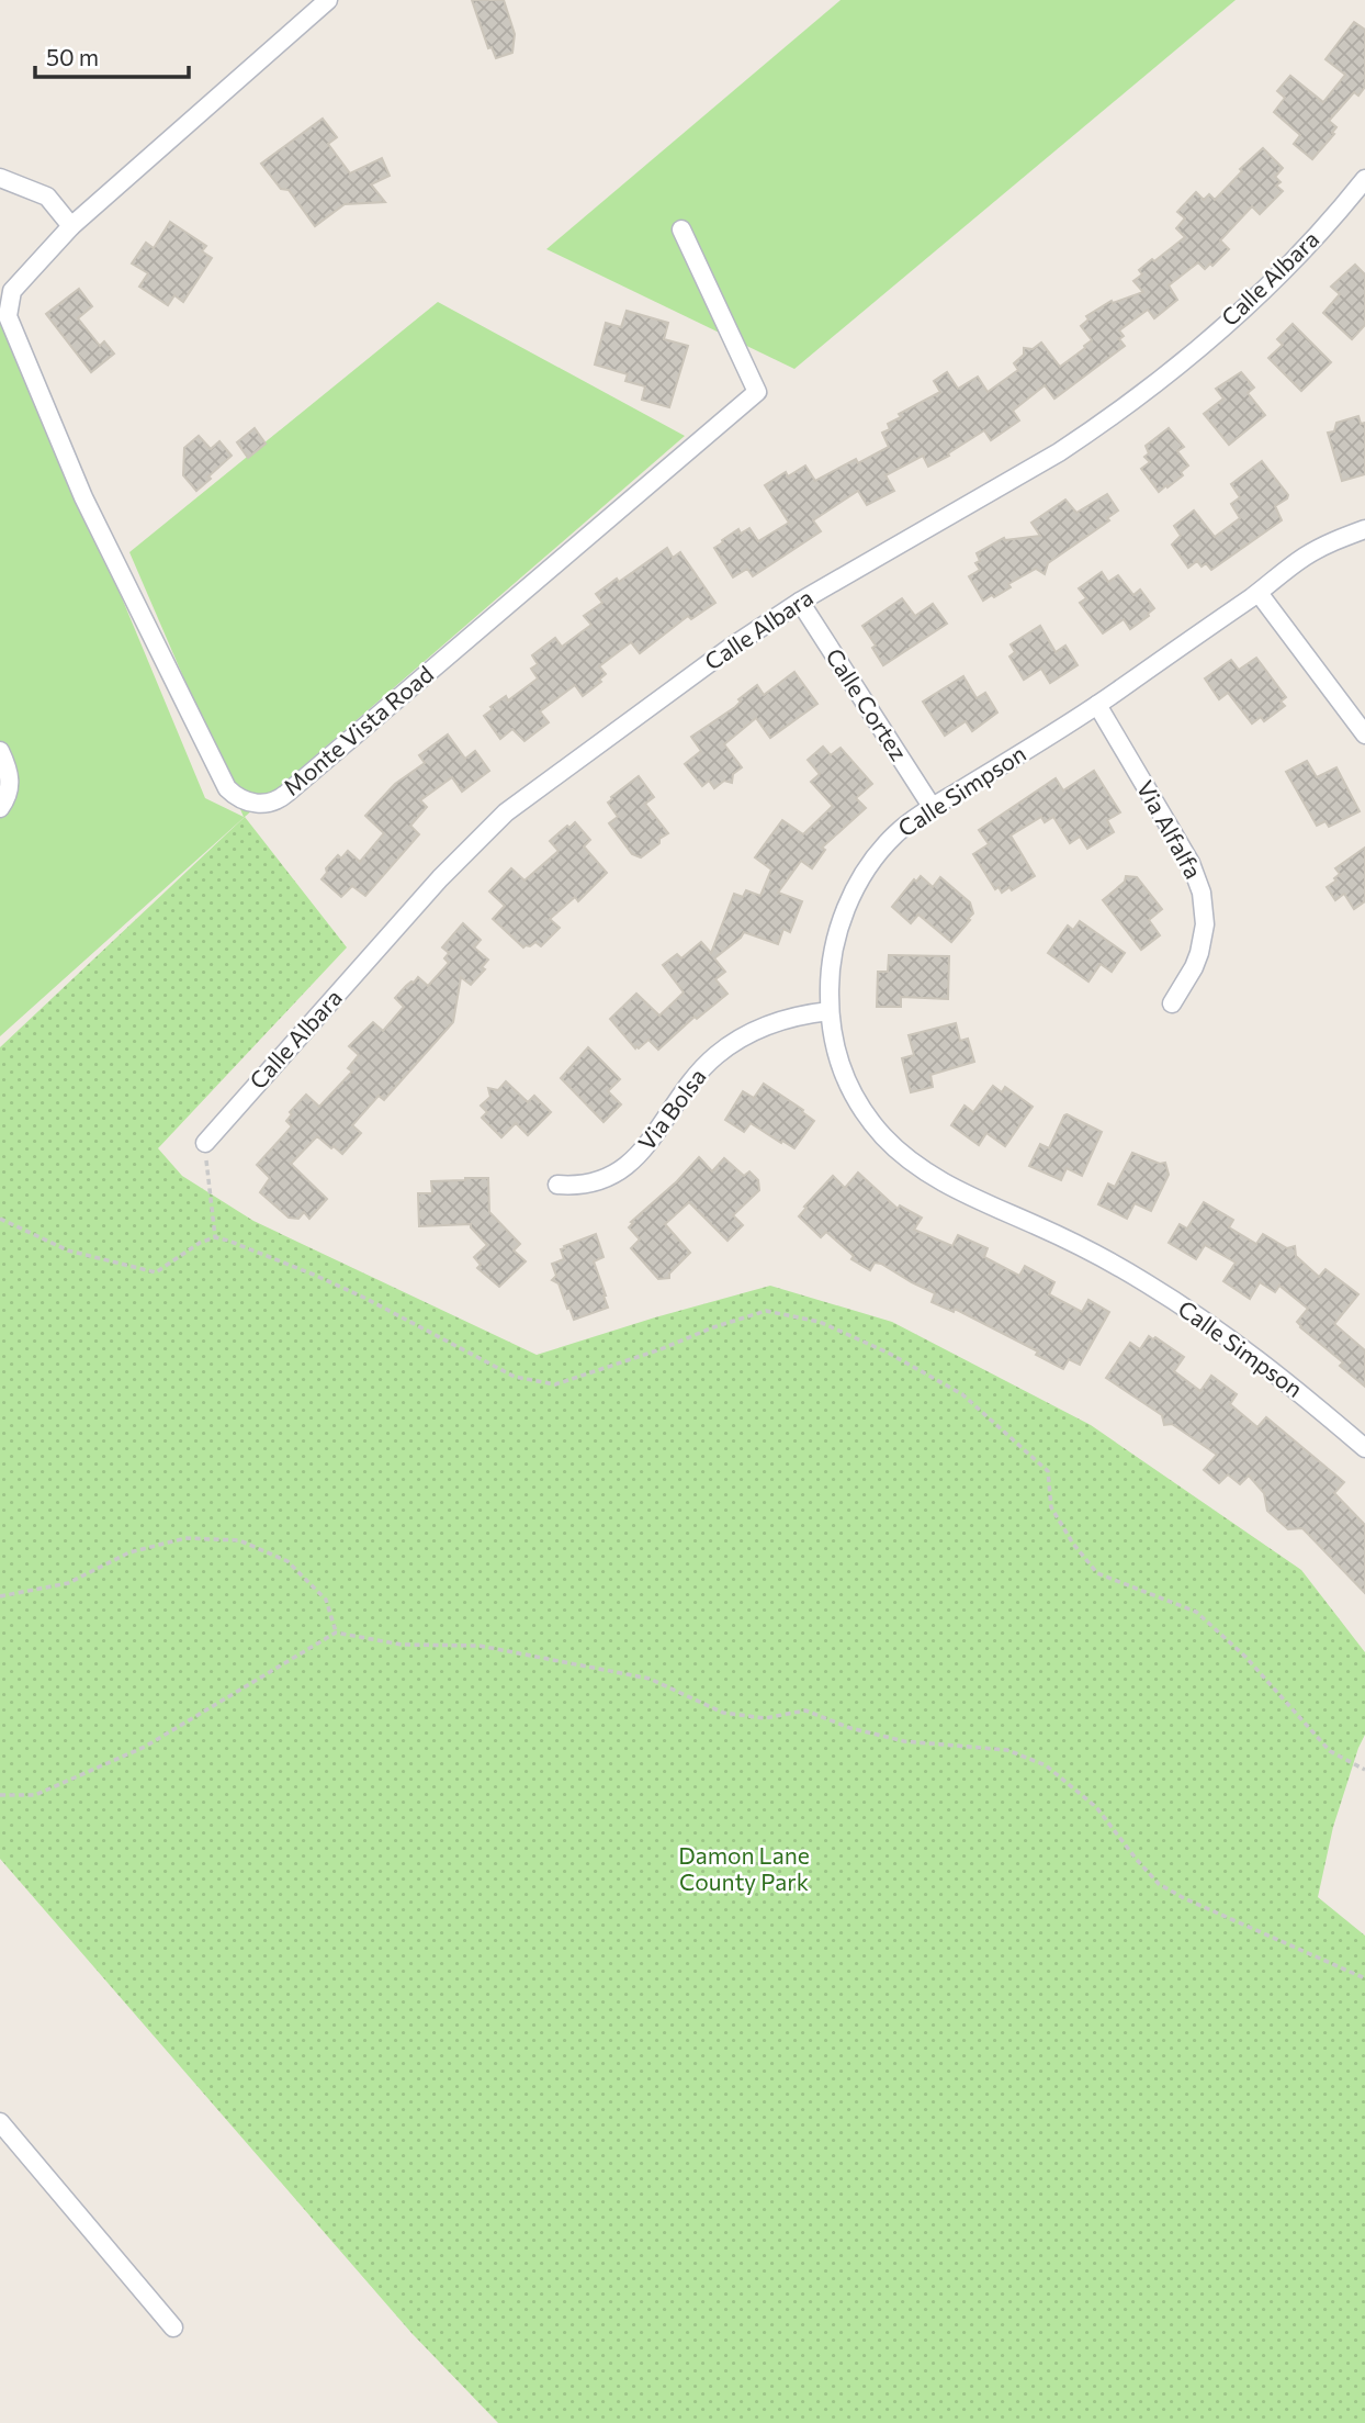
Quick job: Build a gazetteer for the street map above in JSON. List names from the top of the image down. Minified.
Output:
{"streets":{"street":["Calle Albara","Calle Cortez","Monte Vista Road","Calle Simpson","Via Alfalfa","Via Bolsa"]},"crossings":[["Calle Albara","Calle Cortez"],["Calle Cortez","Calle Simpson"],["Calle Simpson","Via Alfalfa"],["Calle Simpson","Via Bolsa"]],"parks":["Damon Lane County Park"],"scale_bar":"50 m"}
